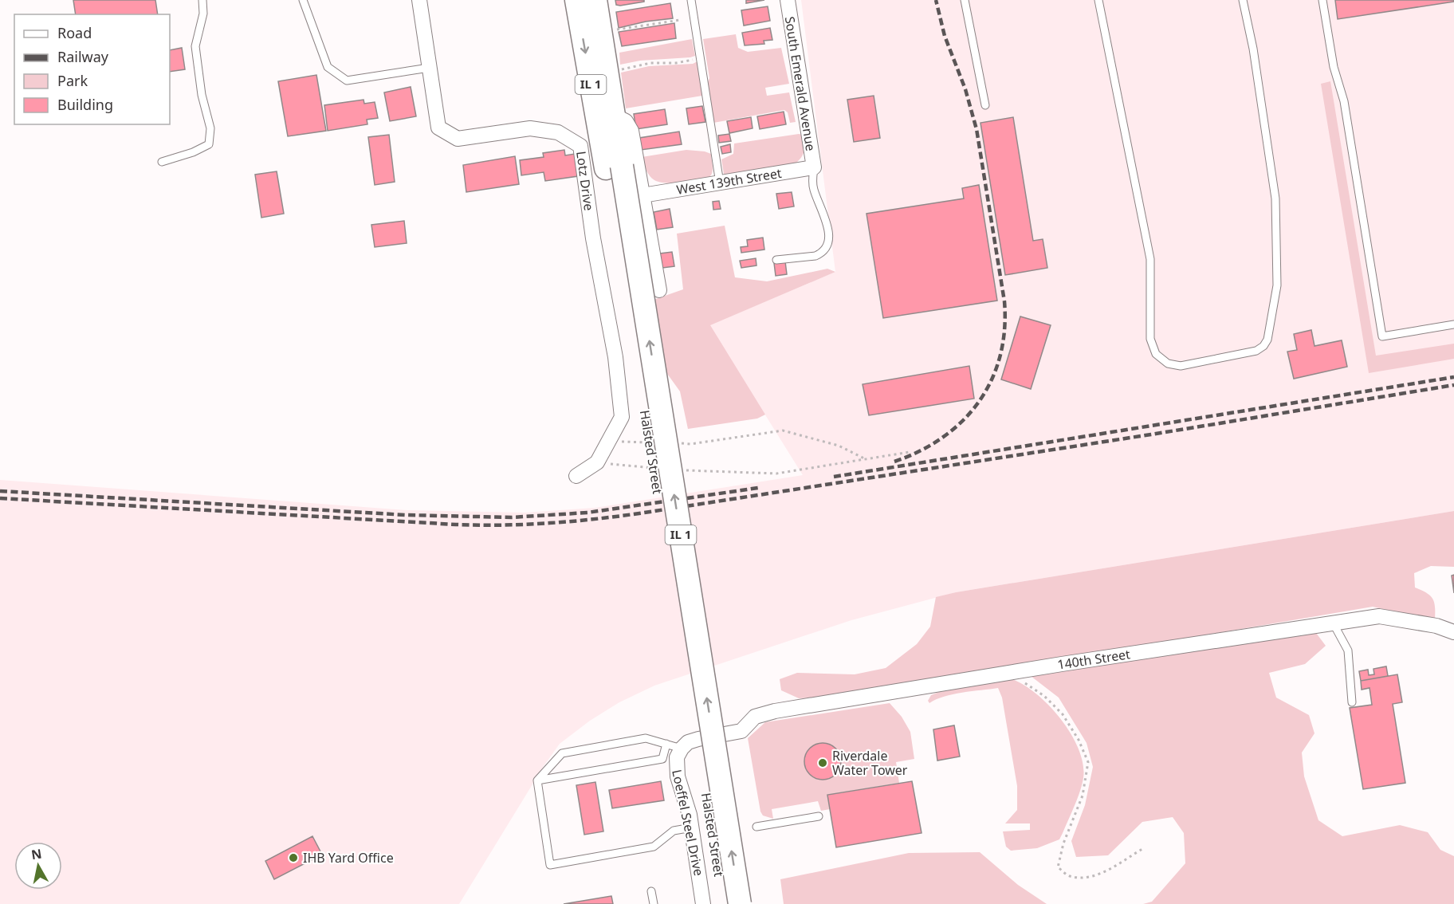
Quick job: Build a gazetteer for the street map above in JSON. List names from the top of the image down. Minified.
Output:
{"streets":{"main road":["IL 1","Halsted Street"],"street":["South Emerald Avenue","Lotz Drive","West 139th Street","140th Street","Loeffel Steel Drive"]},"crossings":[["South Emerald Avenue","West 139th Street"],["140th Street","Loeffel Steel Drive"]],"places":["Riverdale Water Tower","IHB Yard Office"],"legend":["Road","Railway","Park","Building"],"north":"top"}
